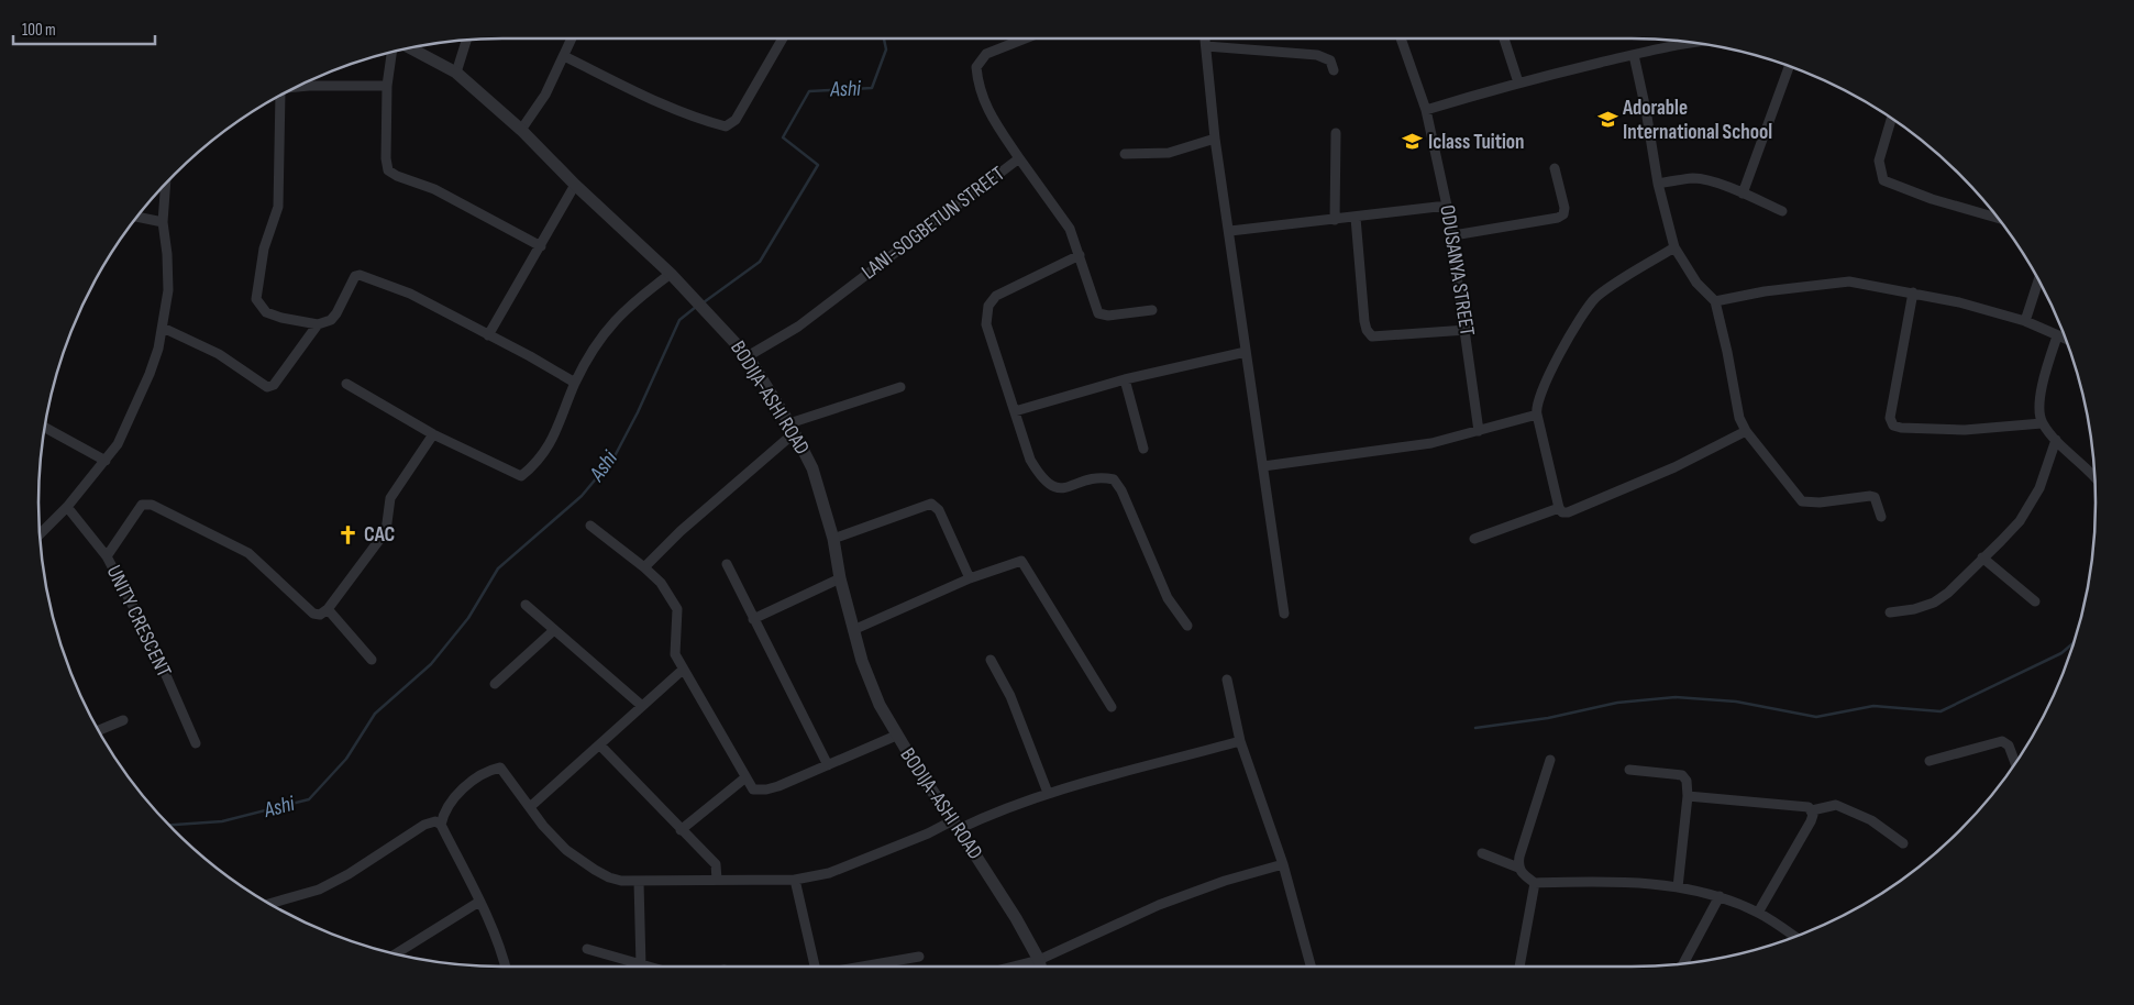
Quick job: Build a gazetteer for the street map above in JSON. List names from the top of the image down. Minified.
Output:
{"streets":{"street":["LANI-SOGBETUN STREET","ODUSANYA STREET","BODIJA-ASHI ROAD","UNITY CRESCENT"]},"crossings":[["LANI-SOGBETUN STREET","BODIJA-ASHI ROAD"]],"water":["Ashi"],"places":{"school or university":["Adorable International School","Iclass Tuition"],"church":["CAC"]},"scale_bar":"100 m"}
